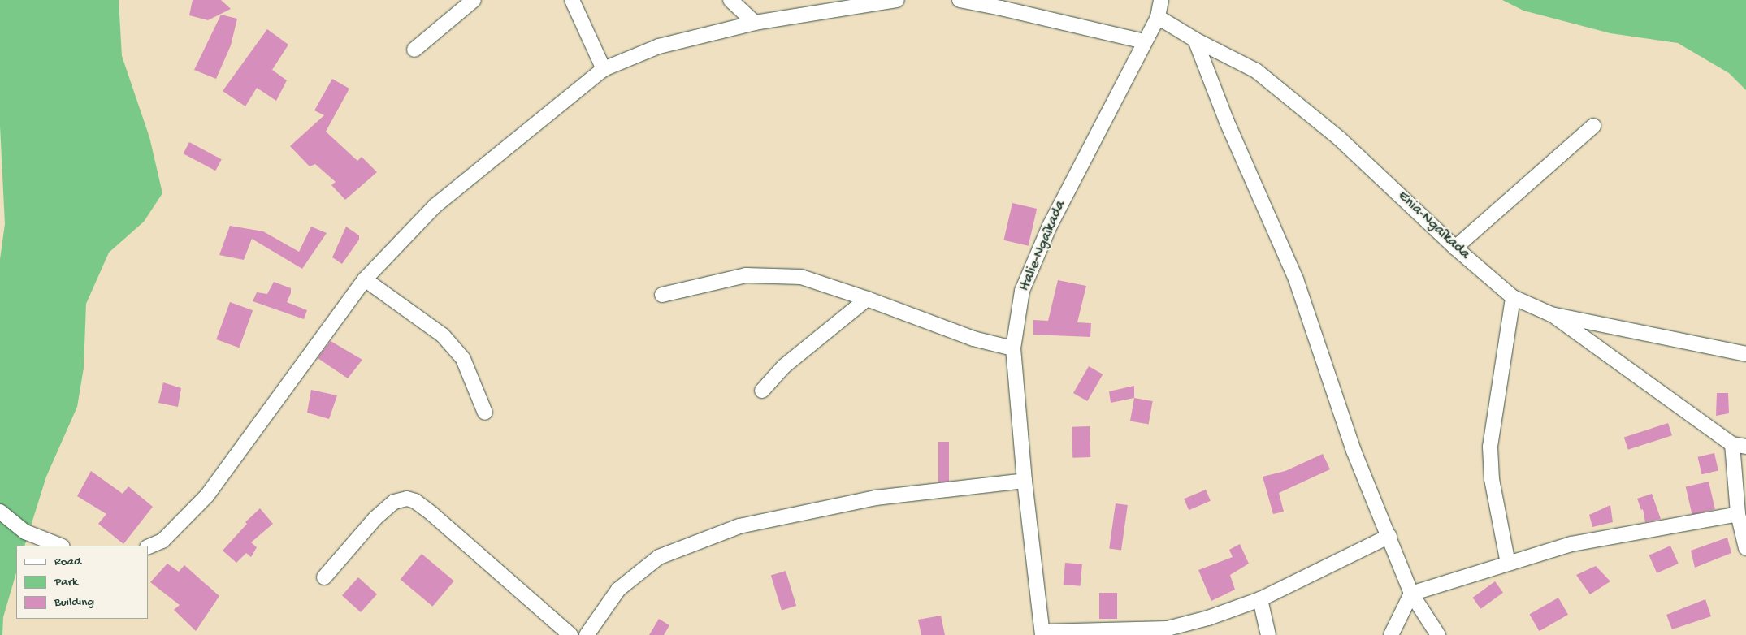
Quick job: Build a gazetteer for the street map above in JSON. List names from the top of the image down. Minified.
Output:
{"streets":{"street":["Enia-Ngaîkada","Italie-Ngaîkada"]},"crossings":[["Enia-Ngaîkada","Italie-Ngaîkada"]],"legend":["Road","Park","Building"]}
